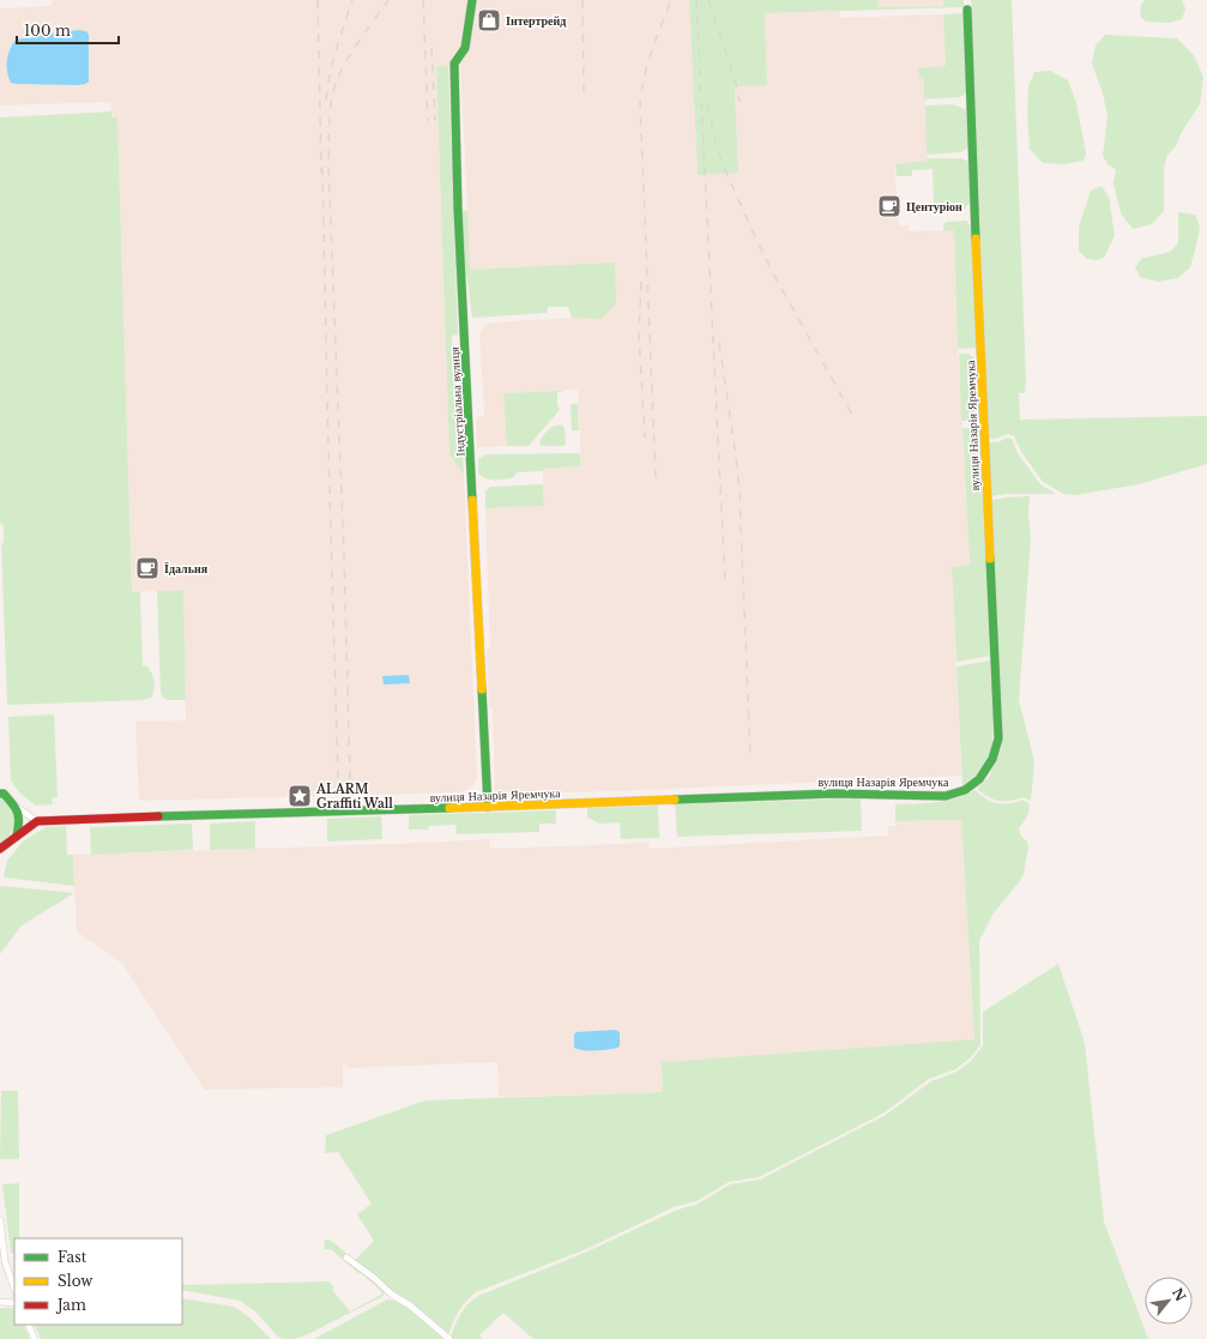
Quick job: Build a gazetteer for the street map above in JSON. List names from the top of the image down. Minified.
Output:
{"streets":{"street":["Індустріальна вулиця","вулиця Назарія Яремчука"]},"crossings":[["Індустріальна вулиця","вулиця Назарія Яремчука"]],"places":{"shop":["Інтертрейд"],"cafe":["Центуріон","Їдальня"],"place":["ALARM Graffiti Wall"]},"legend":["Fast","Slow","Jam"],"scale_bar":"100 m","north":"top right"}
